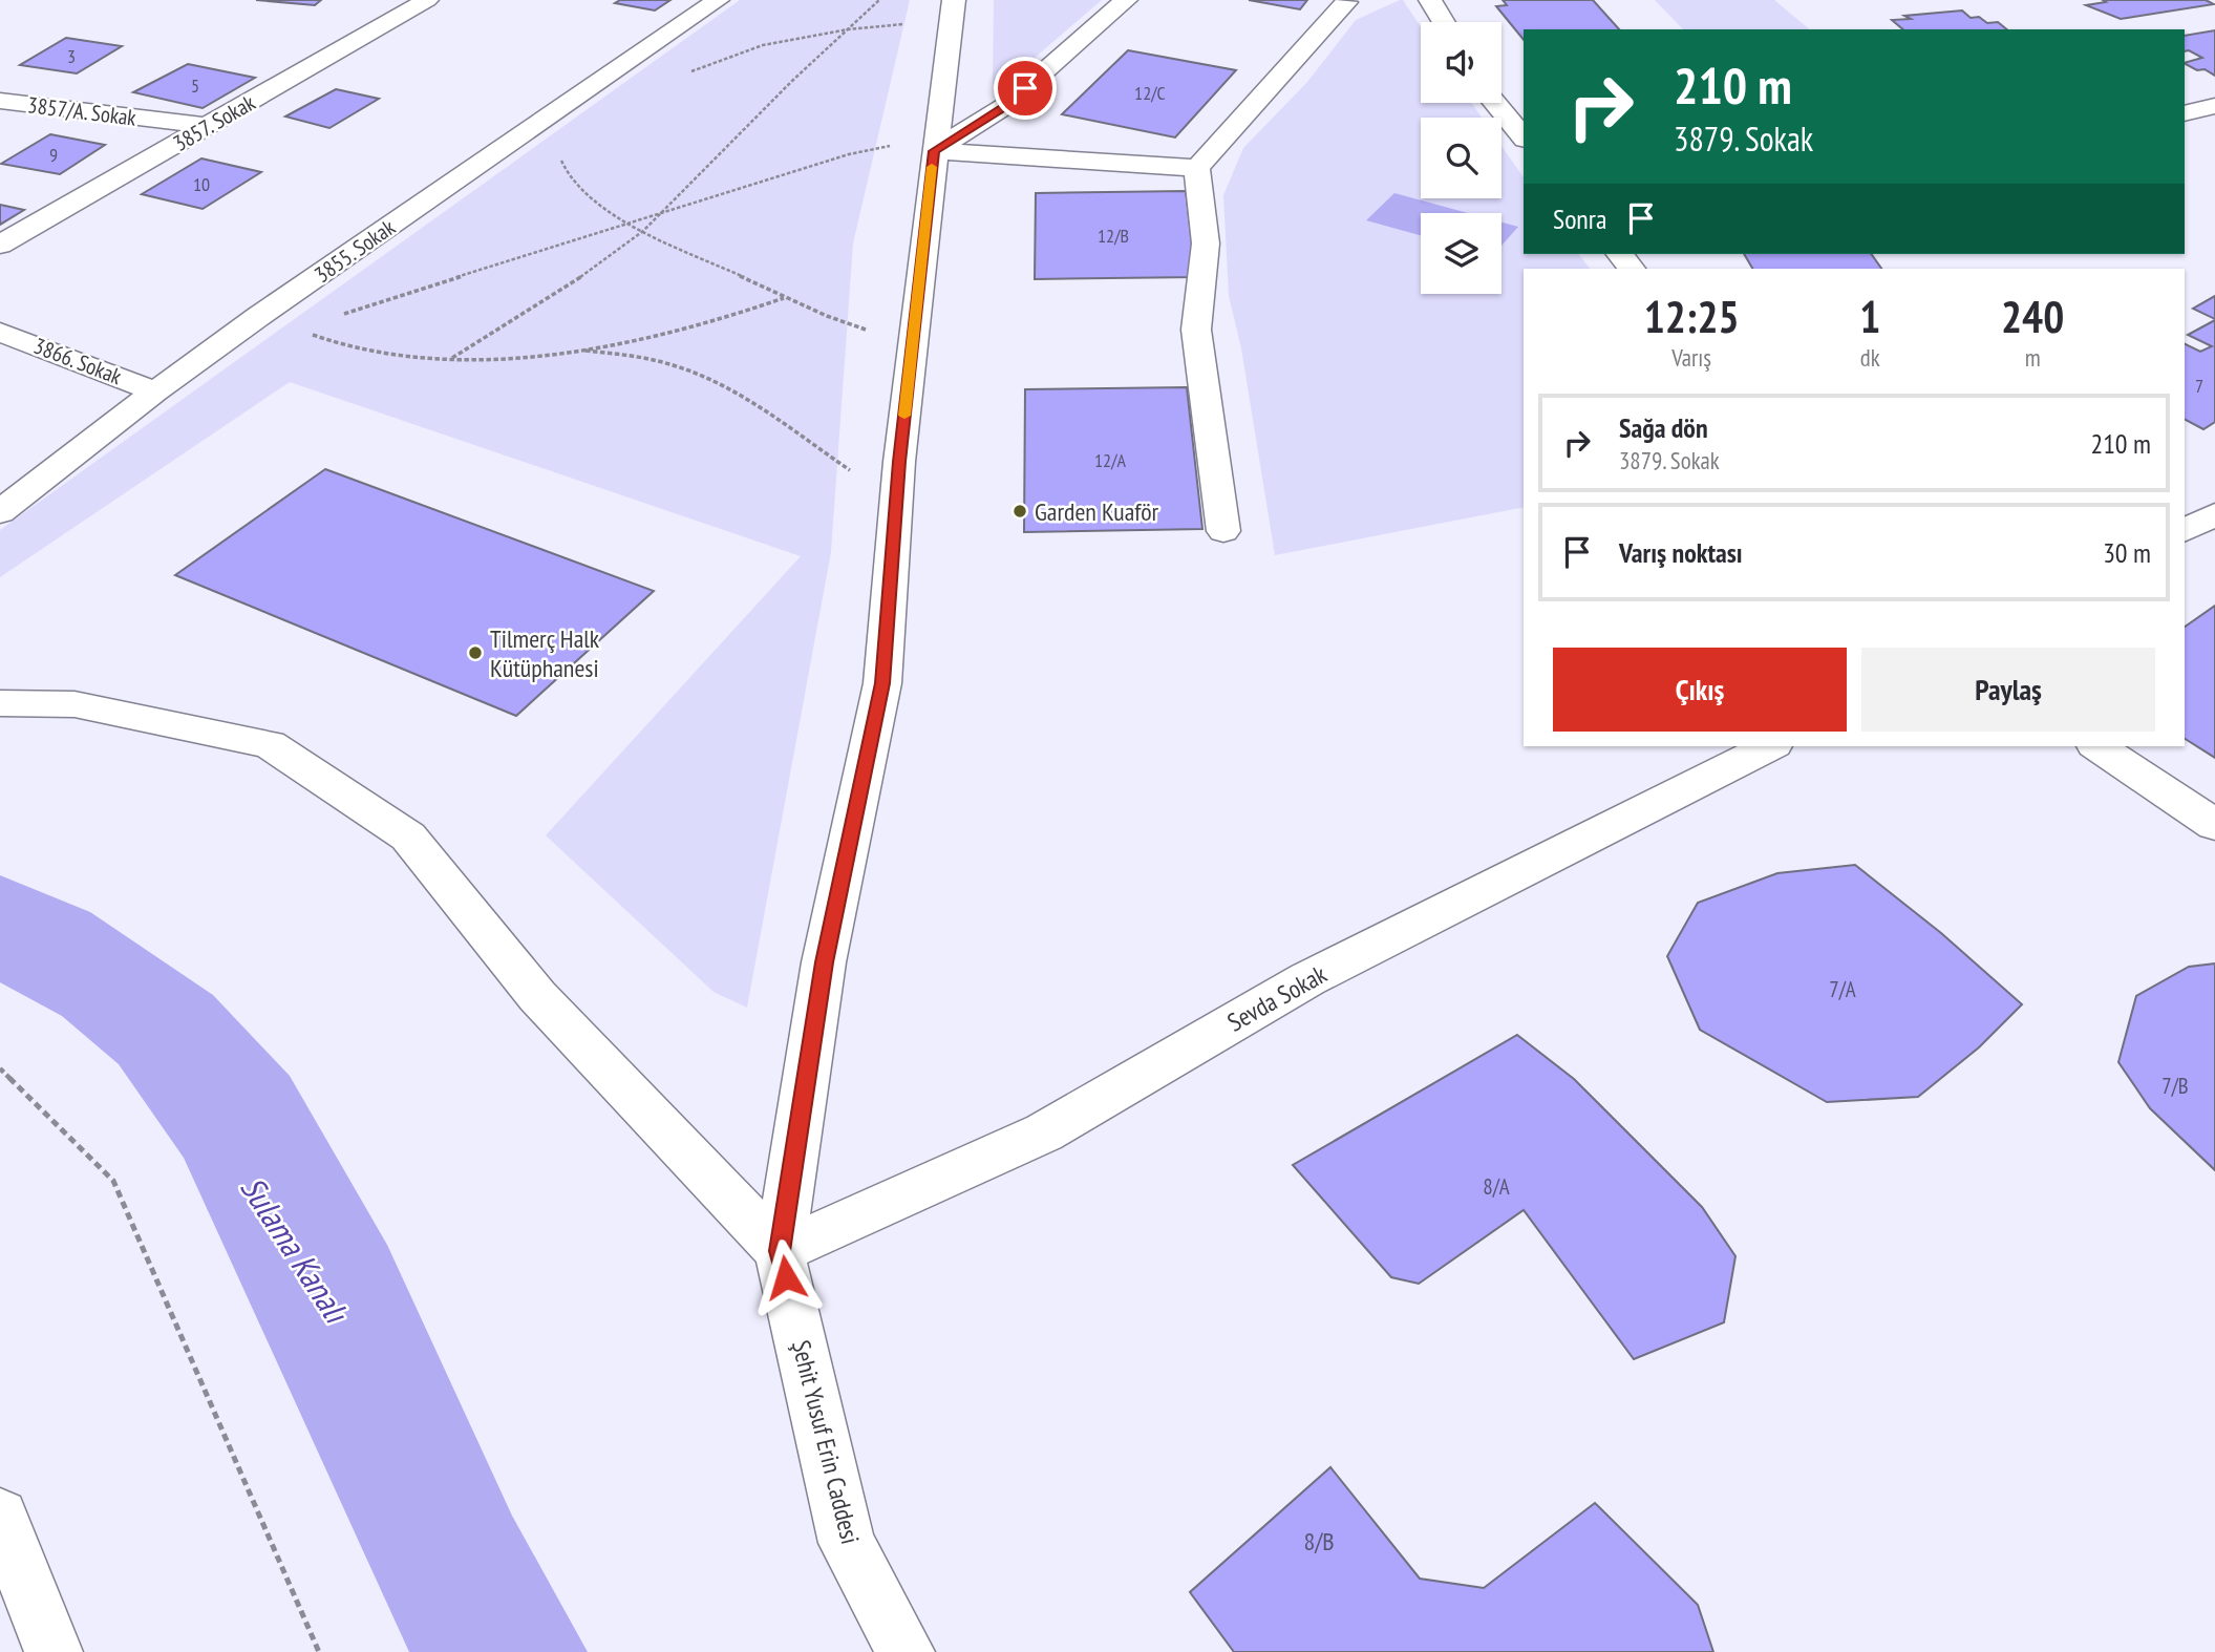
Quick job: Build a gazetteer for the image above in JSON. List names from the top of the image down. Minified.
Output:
{"streets":{"street":["3857/A. Sokak","3857. Sokak","3855. Sokak","3866. Sokak","Sevda Sokak","Şehit Yusuf Erin Caddesi"]},"crossings":[["3857/A. Sokak","3857. Sokak"],["3855. Sokak","3866. Sokak"],["Sevda Sokak","Şehit Yusuf Erin Caddesi"]],"water":["Sulama Kanalı"],"places":["Garden Kuaför","Tilmerç Halk Kütüphanesi"],"house_numbers":["3","5","12/C","9","10","12/B","7","12/A","7/A","7/B","8/A","8/B"],"page":{"turn":["210 m","3879. Sokak"],"then":"Sonra","eta":["12:25","Varış","1","dk","240","m"],"list":[{"name":"Sağa dön","note":"3879. Sokak","value":"210 m"},{"name":"Varış noktası","value":"30 m"}],"buttons":["Çıkış","Paylaş"]}}
